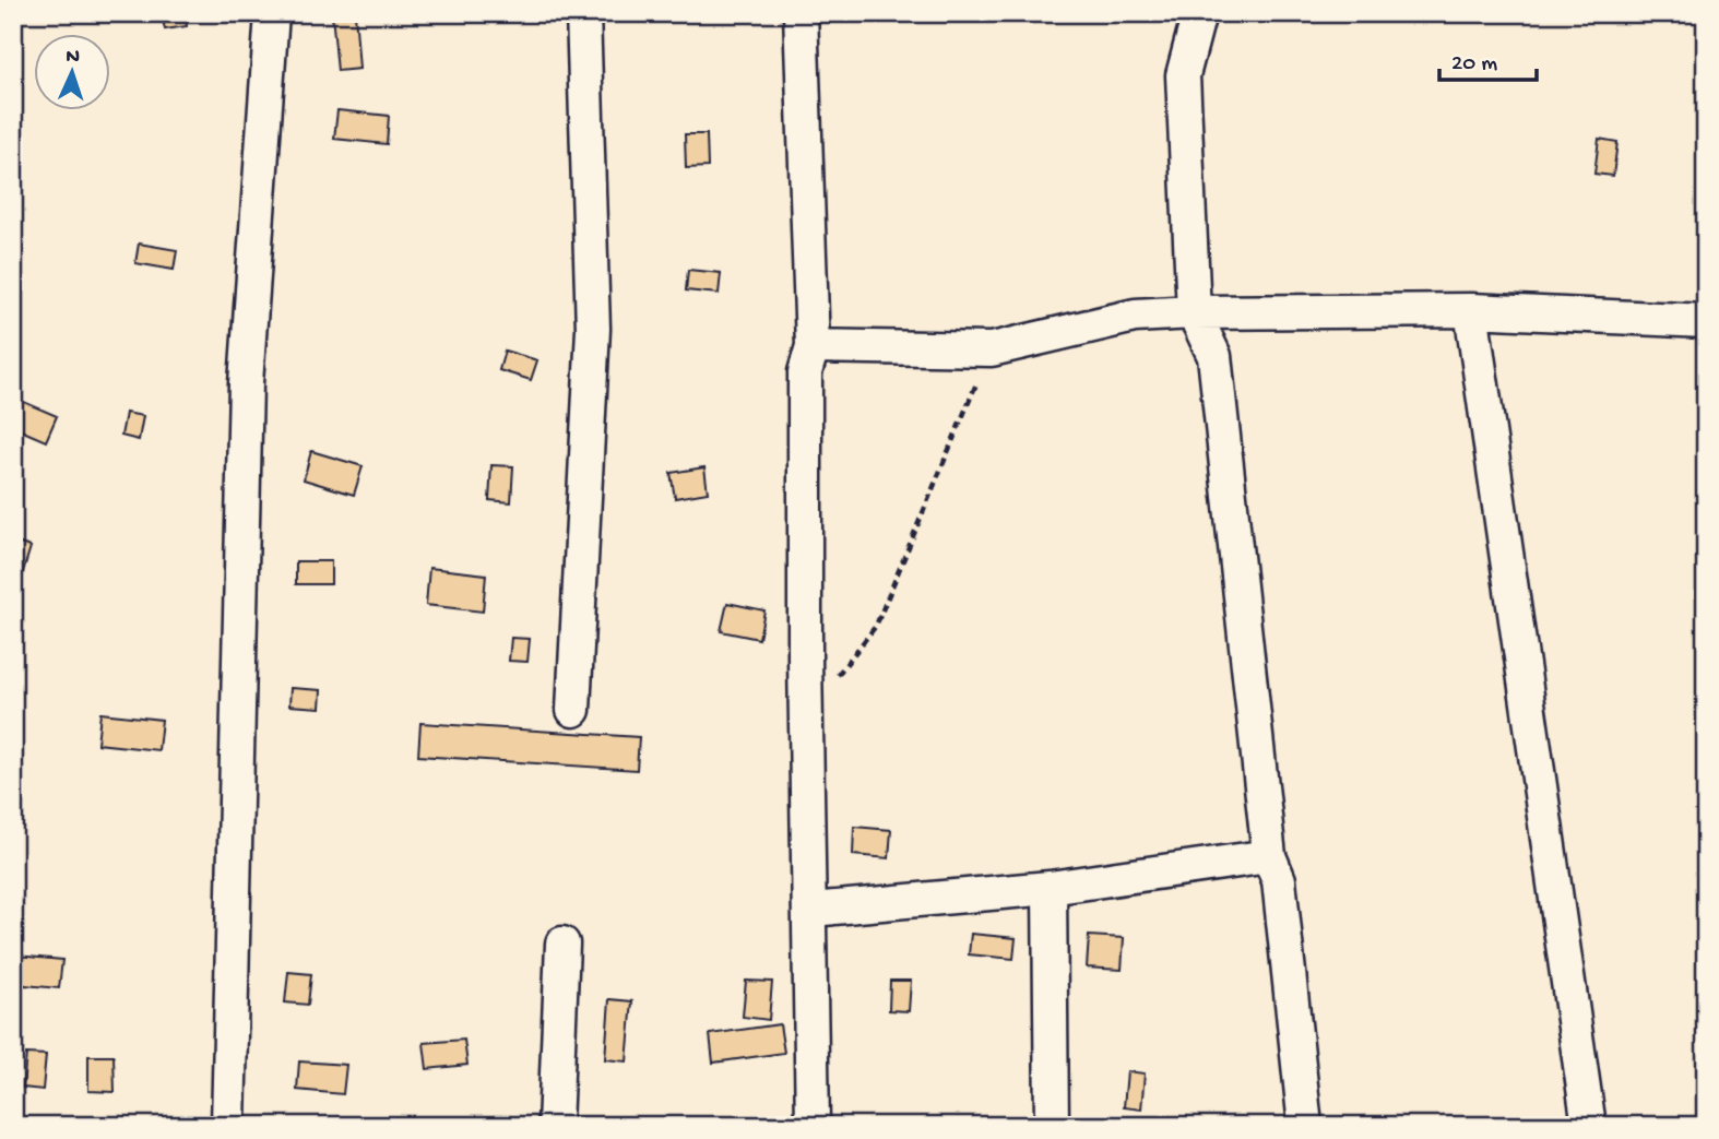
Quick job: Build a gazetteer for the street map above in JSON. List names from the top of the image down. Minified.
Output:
{"scale_bar":"20 m","north":"top"}
